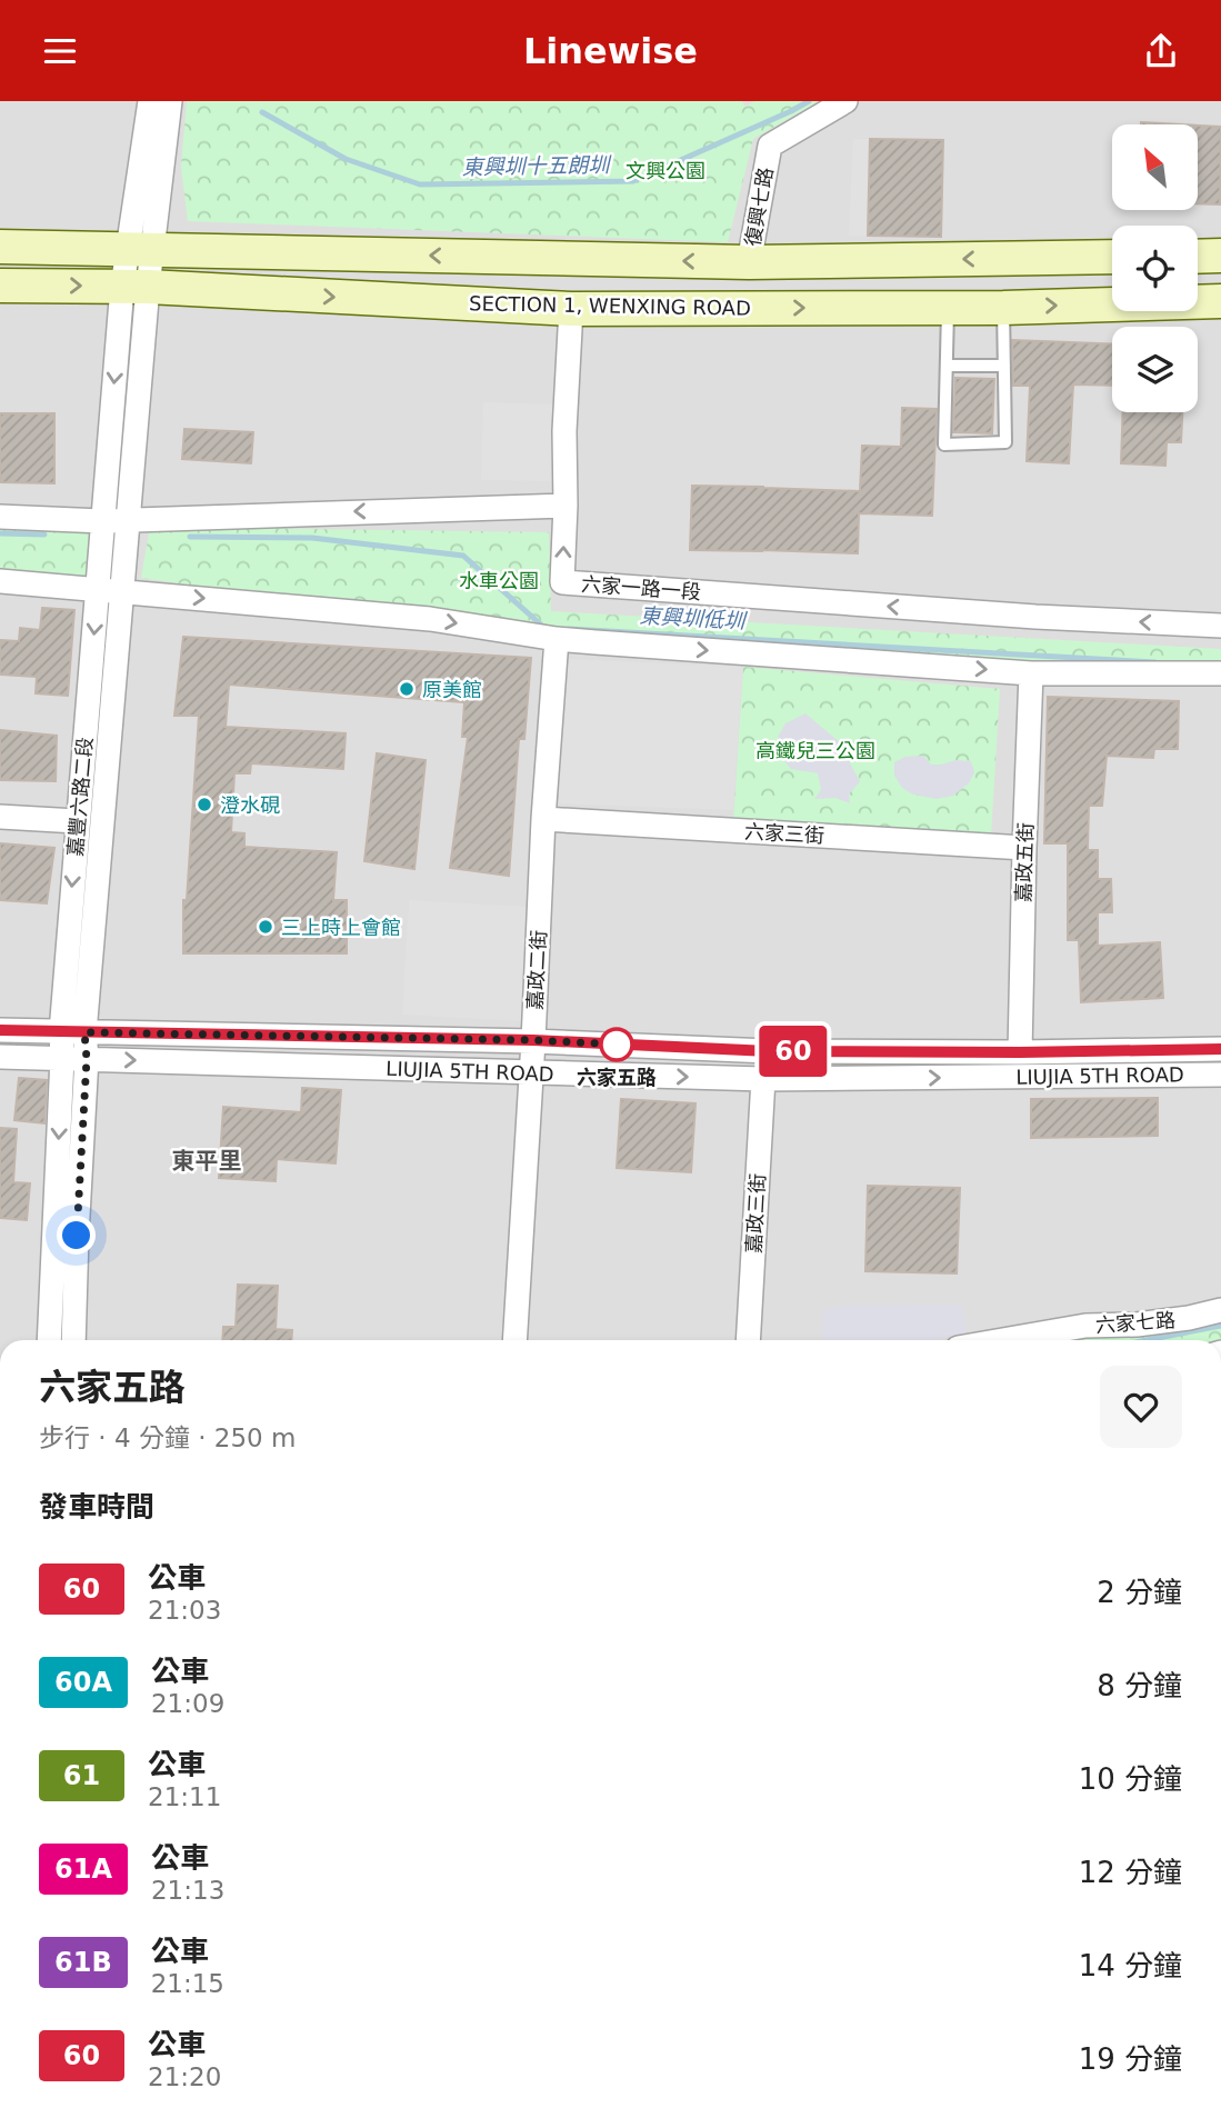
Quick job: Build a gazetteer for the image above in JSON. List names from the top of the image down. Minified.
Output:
{"streets":{"street":["復興七路","SECTION 1, WENXING ROAD","六家一路一段","嘉豐六路二段","六家三街","嘉政五街","嘉政二街","LIUJIA 5TH ROAD","嘉政三街","六家七路"]},"crossings":[["SECTION 1, WENXING ROAD","嘉豐六路二段"],["嘉豐六路二段","LIUJIA 5TH ROAD"],["六家三街","嘉政五街"],["六家三街","嘉政二街"],["嘉政五街","LIUJIA 5TH ROAD"],["嘉政二街","LIUJIA 5TH ROAD"],["LIUJIA 5TH ROAD","嘉政三街"]],"districts":["東平里"],"water":["東興圳十五朗圳","東興圳低圳"],"parks":["文興公園","水車公園","高鐵兒三公園"],"places":["原美館","澄水硯","三上時上會館","六家五路"],"lines":["bus line 60"],"north":"top left","page":{"header":"Linewise","on_map":"60","heading":[["六家五路","步行 · 4 分鐘 · 250 m"],"發車時間"],"list":[{"mark":"60","name":"公車","note":"21:03","value":"2 分鐘"},{"mark":"60A","name":"公車","note":"21:09","value":"8 分鐘"},{"mark":"61","name":"公車","note":"21:11","value":"10 分鐘"},{"mark":"61A","name":"公車","note":"21:13","value":"12 分鐘"},{"mark":"61B","name":"公車","note":"21:15","value":"14 分鐘"},{"mark":"60","name":"公車","note":"21:20","value":"19 分鐘"}]}}
